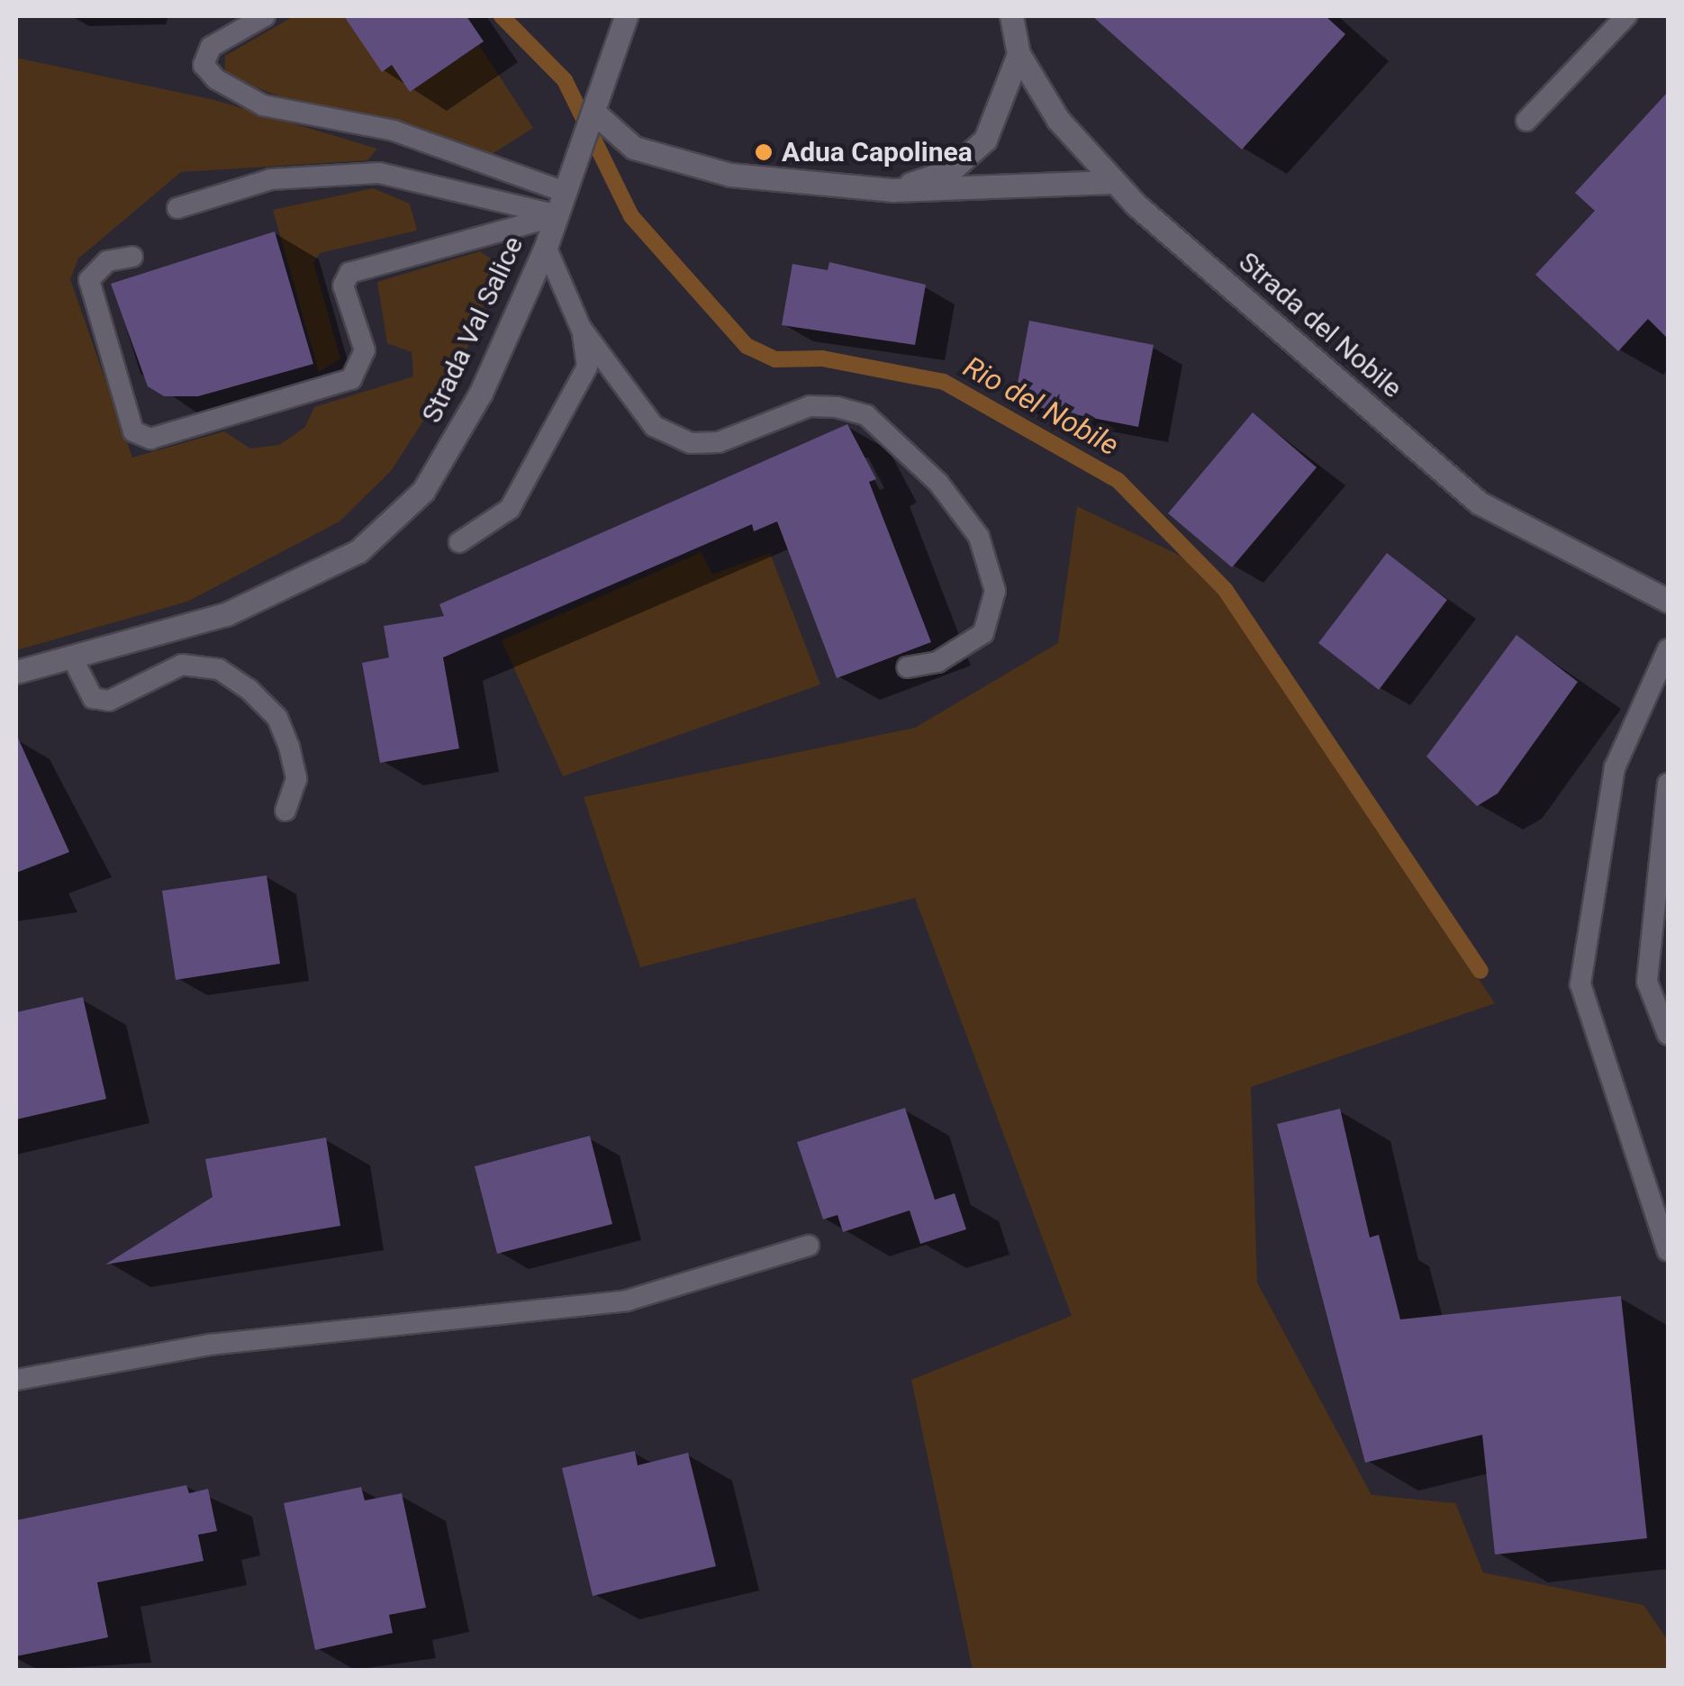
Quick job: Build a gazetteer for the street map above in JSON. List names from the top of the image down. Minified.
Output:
{"streets":{"street":["Strada del Nobile","Strada Val Salice"]},"water":["Rio del Nobile"],"places":["Adua Capolinea"]}
